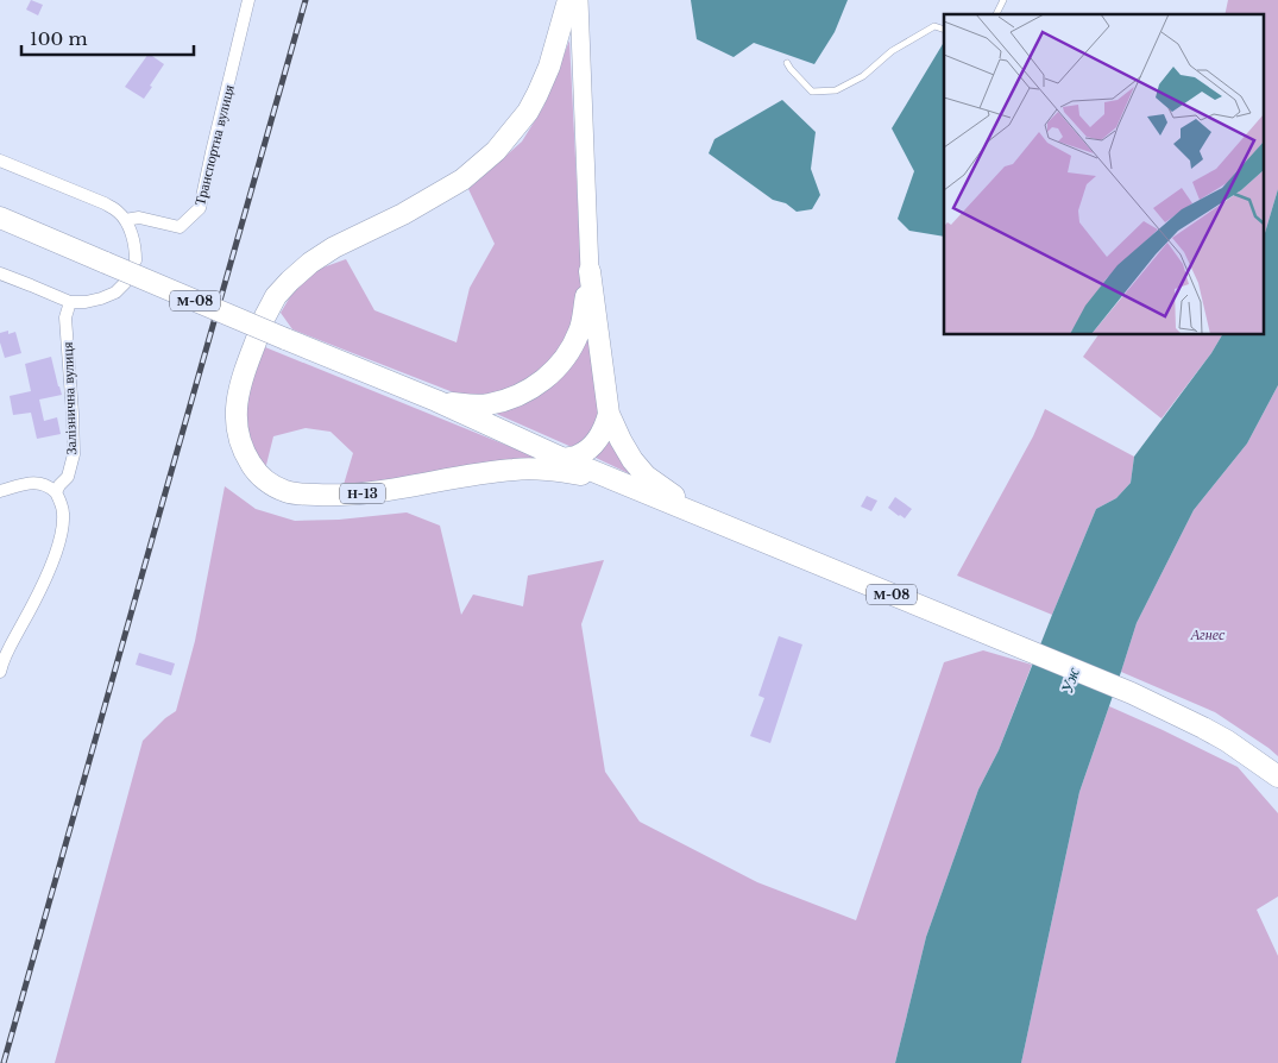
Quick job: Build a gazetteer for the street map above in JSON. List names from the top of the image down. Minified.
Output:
{"streets":{"highway":["М-08","Н-13"],"street":["Транспортна вулиця","Залізнична вулиця"]},"crossings":[["М-08","Н-13"]],"water":["Уж"],"parks":["Агнес"],"scale_bar":"100 m"}
